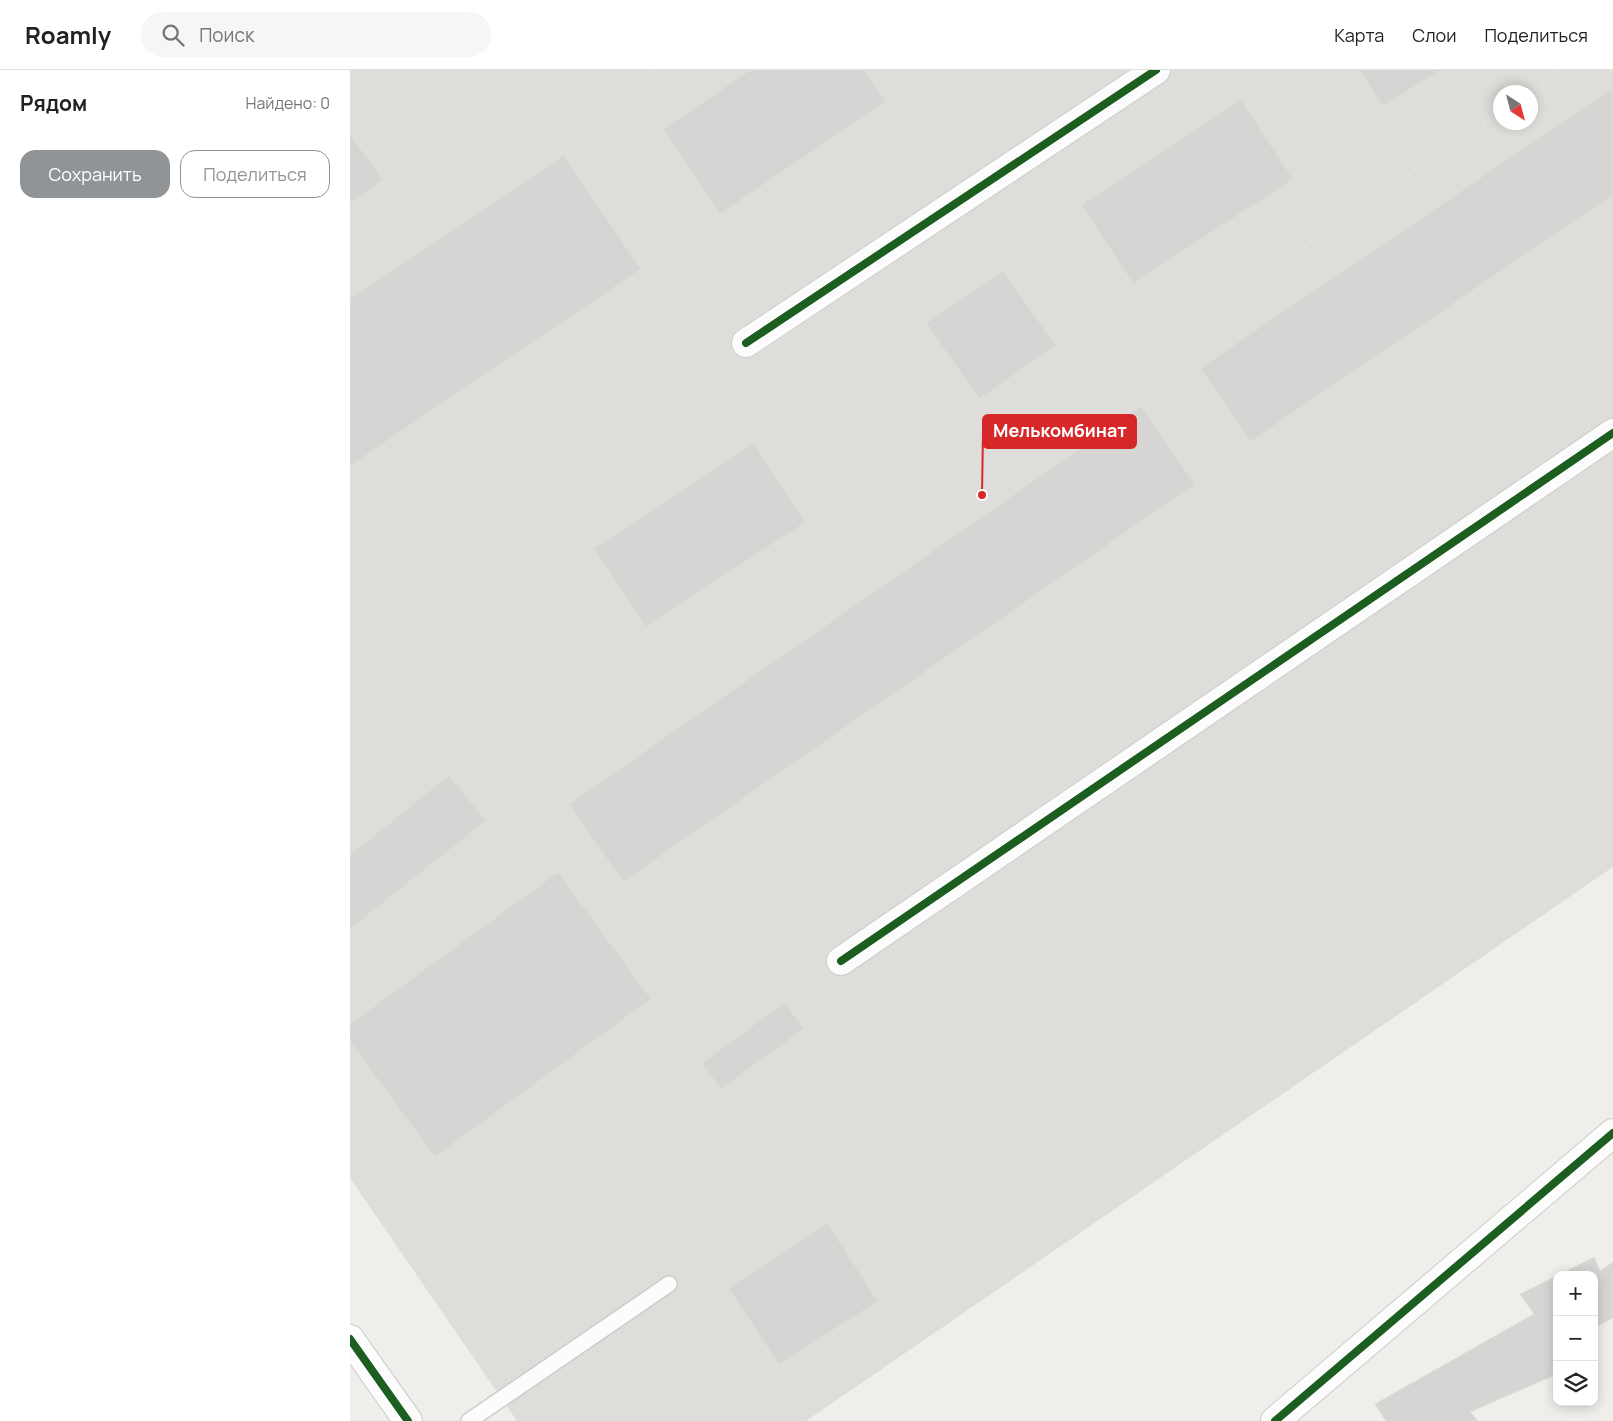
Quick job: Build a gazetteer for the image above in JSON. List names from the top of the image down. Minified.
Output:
{"places":["Мелькомбинат"],"north":"bottom right","page":{"header":"Roamly","search":"Поиск","nav":["Карта","Слои","Поделиться"],"heading":["Рядом","Найдено: 0"],"buttons":["Сохранить","Поделиться"],"map_buttons":["+","−"]}}
